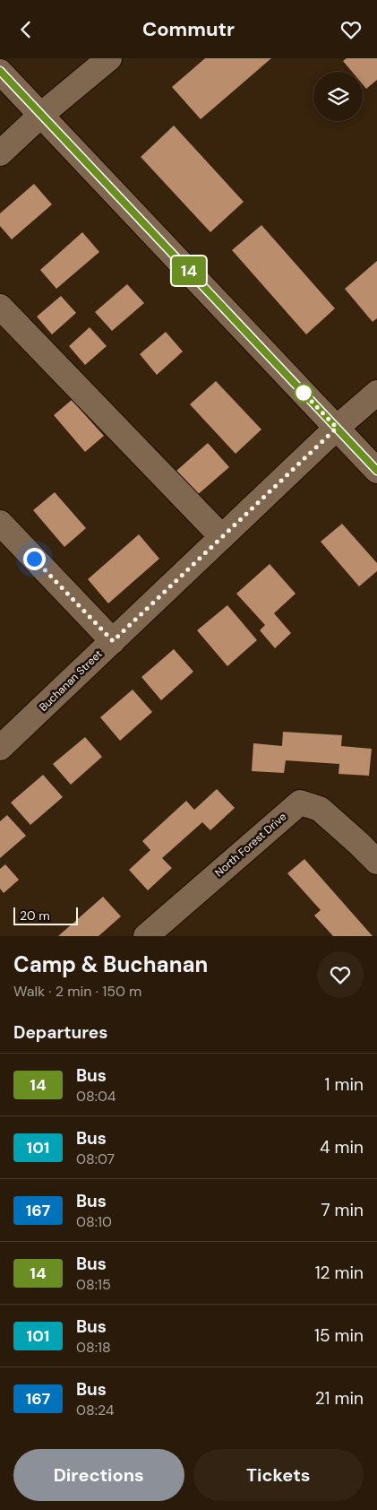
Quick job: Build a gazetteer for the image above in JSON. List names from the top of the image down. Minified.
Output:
{"streets":{"street":["Buchanan Street","North Forest Drive"]},"lines":["bus line 14"],"scale_bar":"20 m","page":{"header":"Commutr","on_map":"14","scale":"20 m","heading":[["Camp & Buchanan","Walk · 2 min · 150 m"],"Departures"],"list":[{"mark":"14","name":"Bus","note":"08:04","value":"1 min"},{"mark":"101","name":"Bus","note":"08:07","value":"4 min"},{"mark":"167","name":"Bus","note":"08:10","value":"7 min"},{"mark":"14","name":"Bus","note":"08:15","value":"12 min"},{"mark":"101","name":"Bus","note":"08:18","value":"15 min"},{"mark":"167","name":"Bus","note":"08:24","value":"21 min"}],"buttons":["Directions","Tickets"]}}
